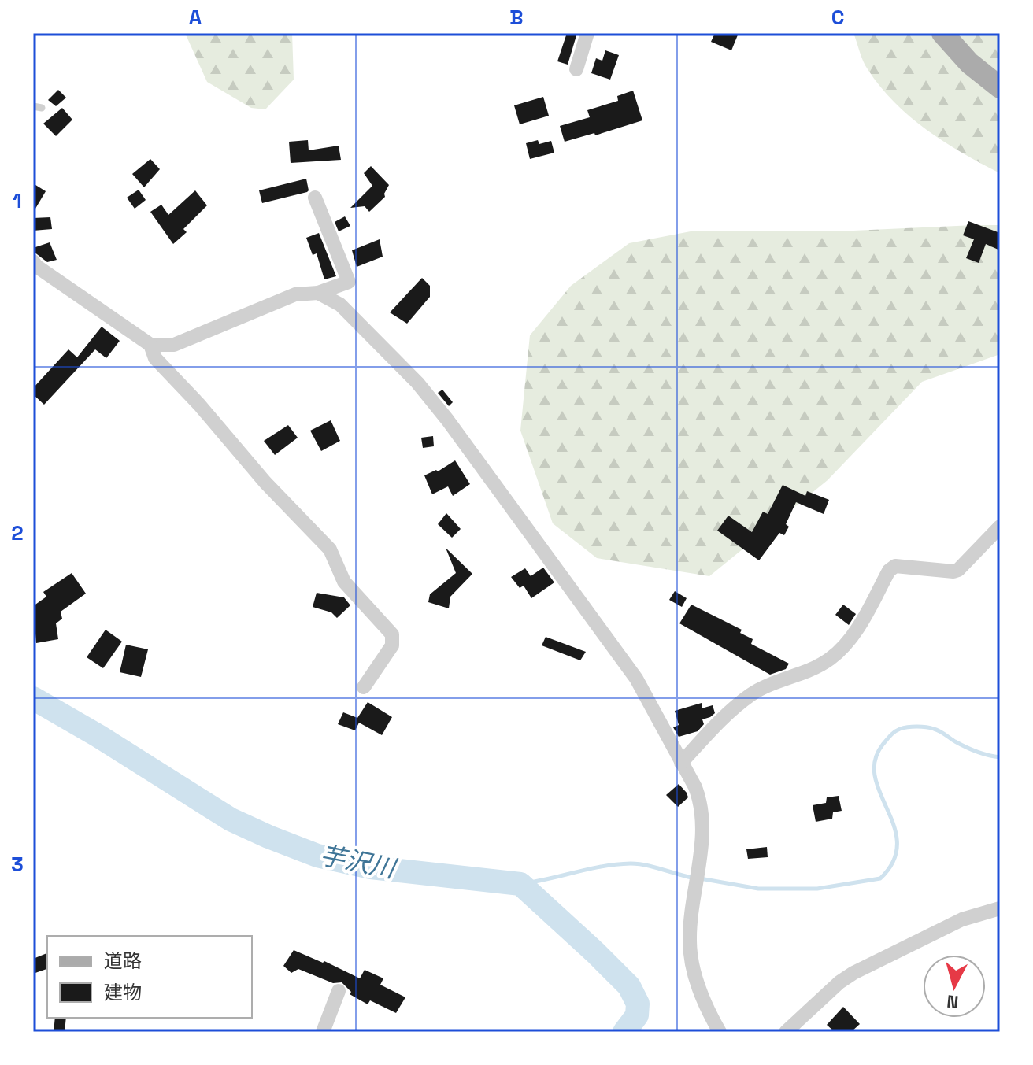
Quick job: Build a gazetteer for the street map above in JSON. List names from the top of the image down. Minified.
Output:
{"water":["芋沢川"],"legend":["道路","建物"],"north":"bottom","grid":{"columns":["A","B","C"],"rows":["1","2","3"]}}
